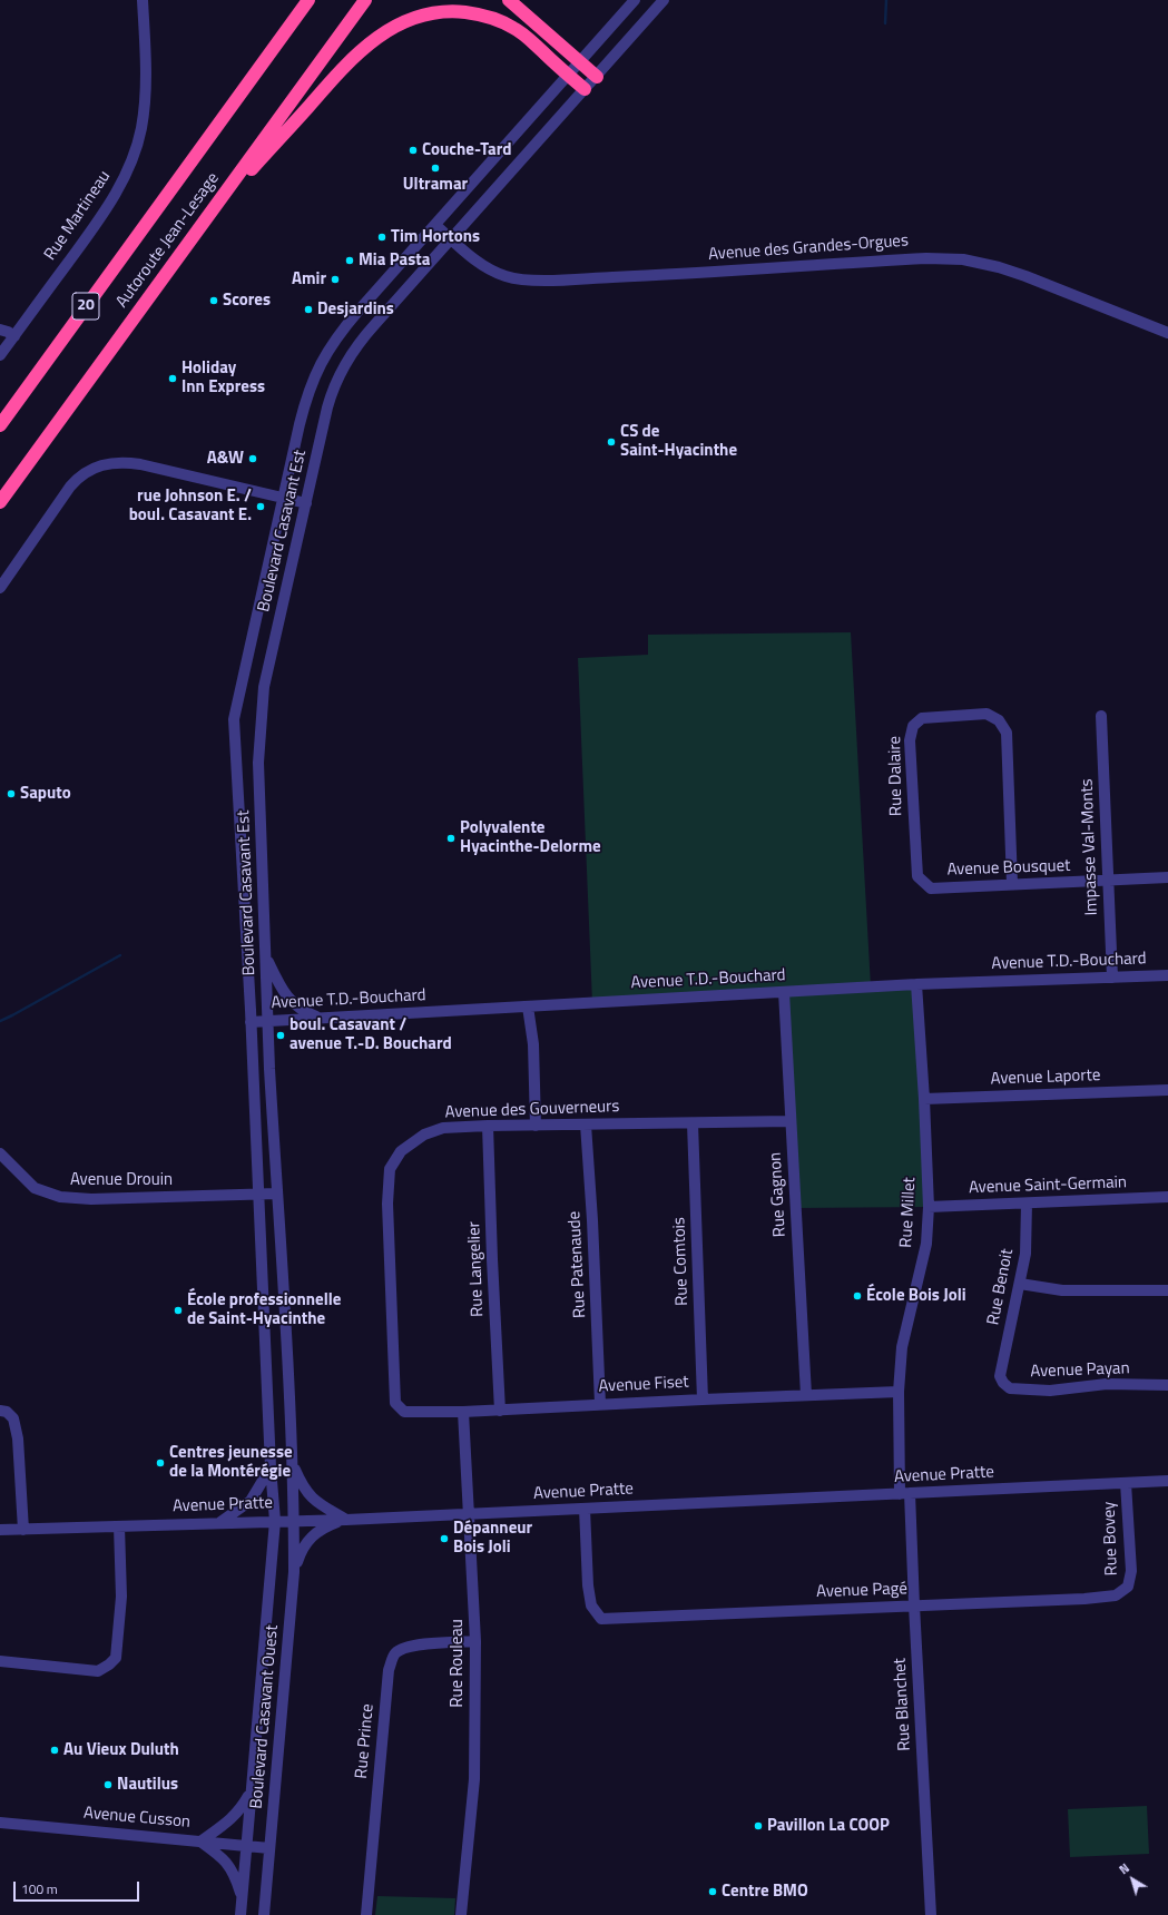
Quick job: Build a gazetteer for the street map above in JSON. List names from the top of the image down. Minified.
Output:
{"streets":{"highway":["Autoroute Jean-Lesage","20"],"street":["Rue Martineau","Avenue des Grandes-Orgues","Boulevard Casavant Est","Rue Dalaire","Impasse Val-Monts","Avenue Bousquet","Avenue T.D.-Bouchard","Avenue Laporte","Avenue des Gouverneurs","Avenue Drouin","Avenue Saint-Germain","Rue Gagnon","Rue Millet","Rue Comtois","Rue Patenaude","Rue Langelier","Rue Benoit","Avenue Payan","Avenue Fiset","Avenue Pratte","Rue Bovey","Avenue Pagé","Rue Rouleau","Rue Blanchet","Boulevard Casavant Ouest","Rue Prince","Avenue Cusson"]},"crossings":[["Avenue des Grandes-Orgues","Boulevard Casavant Est"],["Boulevard Casavant Est","Avenue T.D.-Bouchard"],["Boulevard Casavant Est","Avenue Drouin"],["Boulevard Casavant Est","Avenue Pratte"],["Boulevard Casavant Est","Boulevard Casavant Ouest"],["Rue Dalaire","Avenue Bousquet"],["Impasse Val-Monts","Avenue Bousquet"],["Impasse Val-Monts","Avenue T.D.-Bouchard"],["Avenue T.D.-Bouchard","Rue Gagnon"],["Avenue T.D.-Bouchard","Rue Millet"],["Avenue Laporte","Rue Millet"],["Avenue des Gouverneurs","Rue Gagnon"],["Avenue des Gouverneurs","Rue Comtois"],["Avenue des Gouverneurs","Rue Patenaude"],["Avenue des Gouverneurs","Rue Langelier"],["Avenue des Gouverneurs","Avenue Fiset"],["Avenue Saint-Germain","Rue Millet"],["Avenue Saint-Germain","Rue Benoit"],["Rue Gagnon","Avenue Fiset"],["Rue Millet","Avenue Fiset"],["Rue Millet","Avenue Pratte"],["Rue Millet","Rue Blanchet"],["Rue Comtois","Avenue Fiset"],["Rue Patenaude","Avenue Fiset"],["Rue Langelier","Avenue Fiset"],["Rue Benoit","Avenue Payan"],["Avenue Fiset","Rue Rouleau"],["Avenue Pratte","Rue Bovey"],["Avenue Pratte","Avenue Pagé"],["Avenue Pratte","Rue Rouleau"],["Avenue Pratte","Rue Blanchet"],["Avenue Pratte","Boulevard Casavant Ouest"],["Rue Bovey","Avenue Pagé"],["Avenue Pagé","Rue Blanchet"],["Rue Rouleau","Rue Prince"],["Boulevard Casavant Ouest","Avenue Cusson"]],"places":["Couche-Tard","Ultramar","Tim Hortons","Mia Pasta","Amir","Scores","Desjardins","Holiday Inn Express","CS de Saint-Hyacinthe","A&W","rue Johnson E. / boul. Casavant E.","Saputo","Polyvalente Hyacinthe-Delorme","boul. Casavant / avenue T.-D. Bouchard","École Bois Joli","École professionnelle de Saint-Hyacinthe","Centres jeunesse de la Montérégie","Dépanneur Bois Joli","Au Vieux Duluth","Nautilus","Pavillon La COOP","Centre BMO"],"scale_bar":"100 m","north":"top left"}
